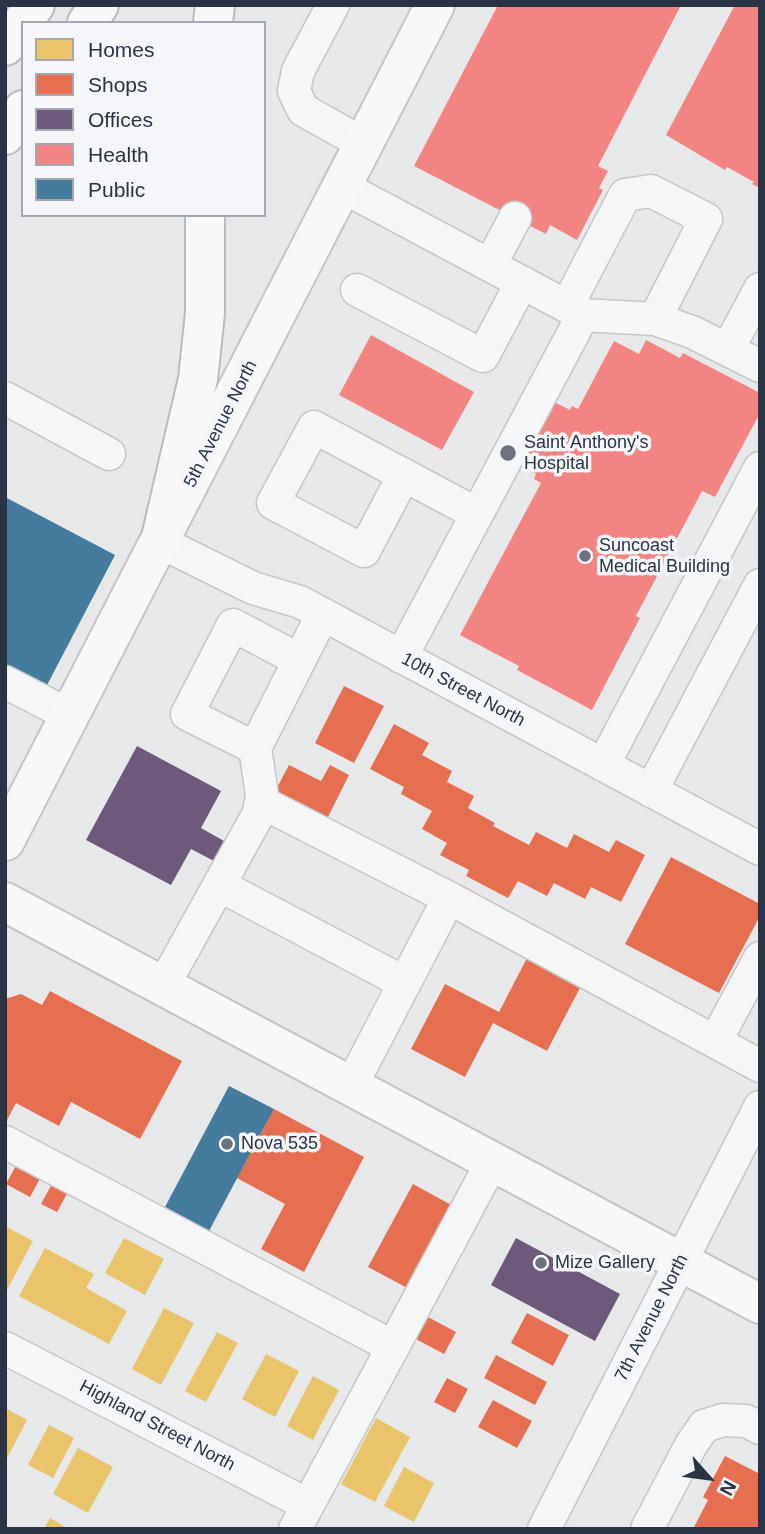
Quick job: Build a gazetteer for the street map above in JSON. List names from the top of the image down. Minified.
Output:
{"streets":{"main road":["5th Avenue North"],"street":["10th Street North","7th Avenue North","Highland Street North"]},"crossings":[["5th Avenue North","10th Street North"]],"places":["Saint Anthony's Hospital","Suncoast Medical Building","Nova 535","Mize Gallery"],"legend":["Homes","Shops","Offices","Health","Public"],"north":"bottom right"}
